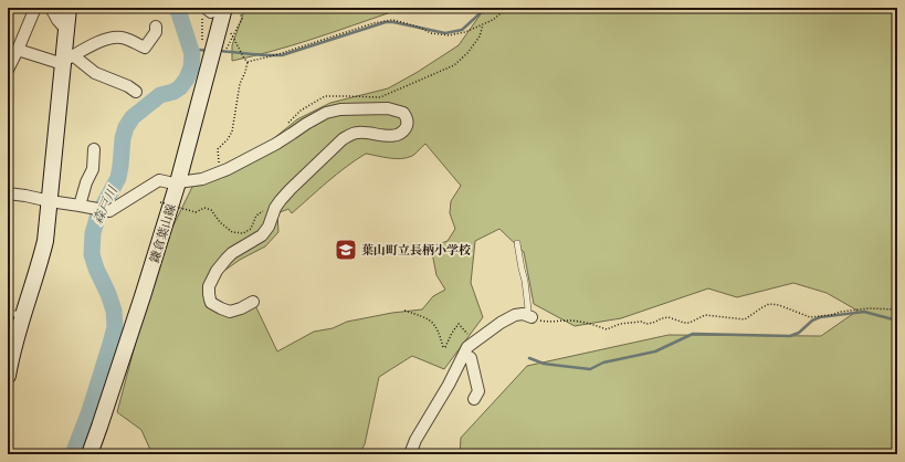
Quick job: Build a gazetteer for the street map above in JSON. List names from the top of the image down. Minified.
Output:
{"streets":{"main road":["鎌倉葉山線"]},"water":["森戸川"],"places":{"school or university":["葉山町立長柄小学校"]}}
